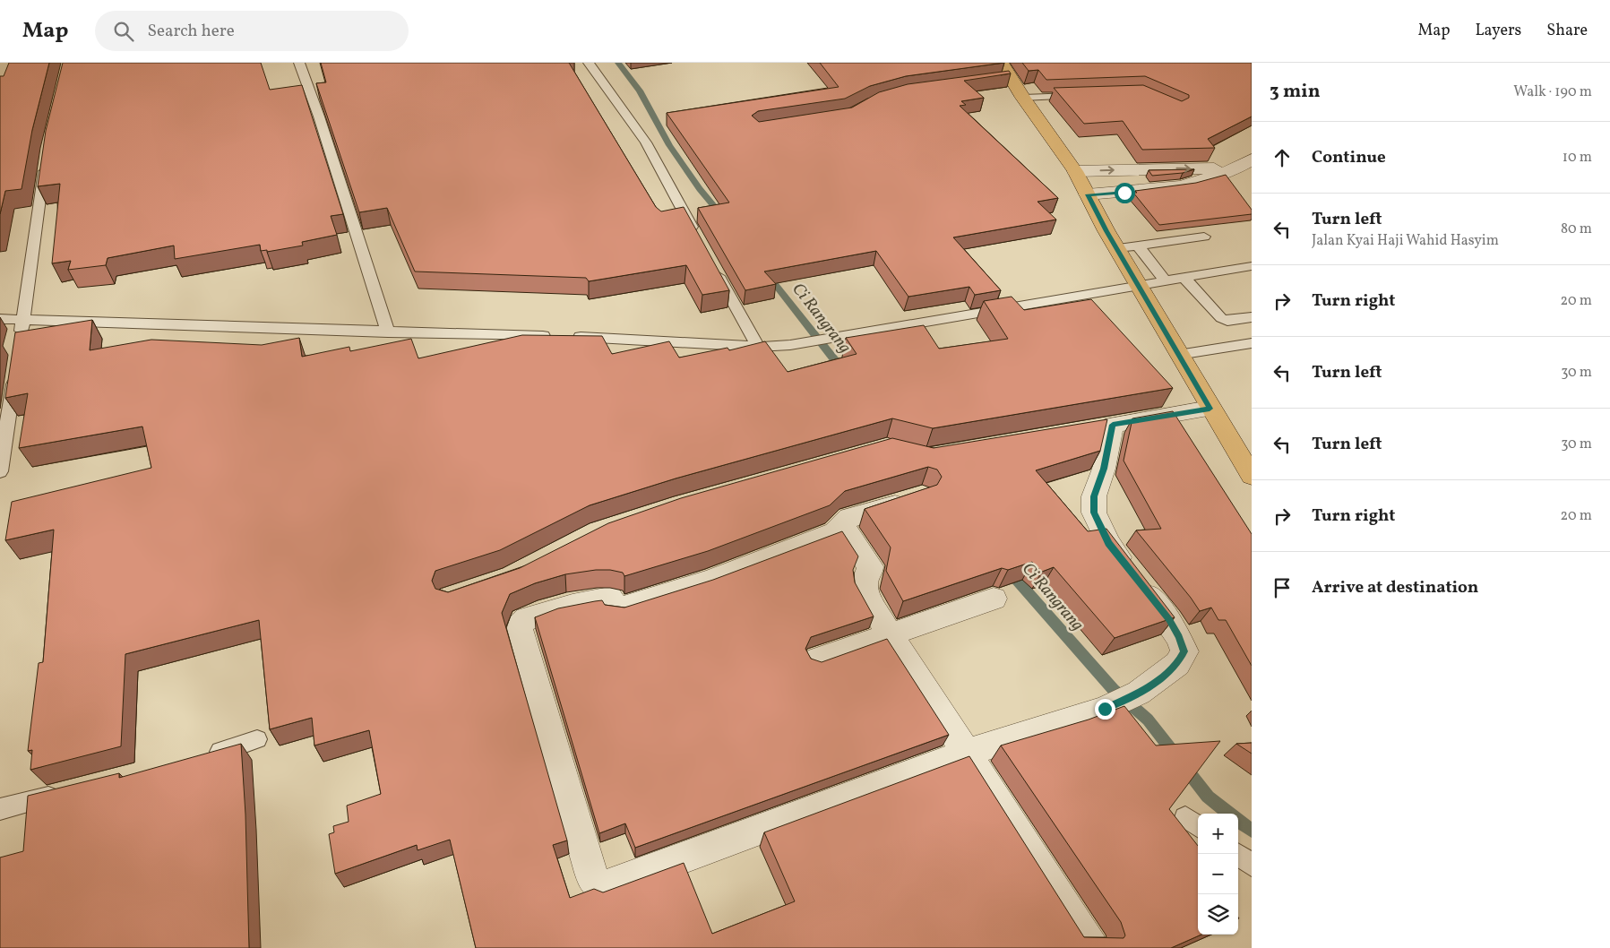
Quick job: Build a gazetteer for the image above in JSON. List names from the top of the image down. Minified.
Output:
{"water":["Ci Rangrang"],"page":{"header":"Map","search":"Search here","nav":["Map","Layers","Share"],"heading":["3 min","Walk · 190 m"],"list":[["Continue","10 m"],["Turn left","Jalan Kyai Haji Wahid Hasyim","80 m"],["Turn right","20 m"],["Turn left","30 m"],["Turn left","30 m"],["Turn right","20 m"],"Arrive at destination"],"map_buttons":["+","−"]}}
